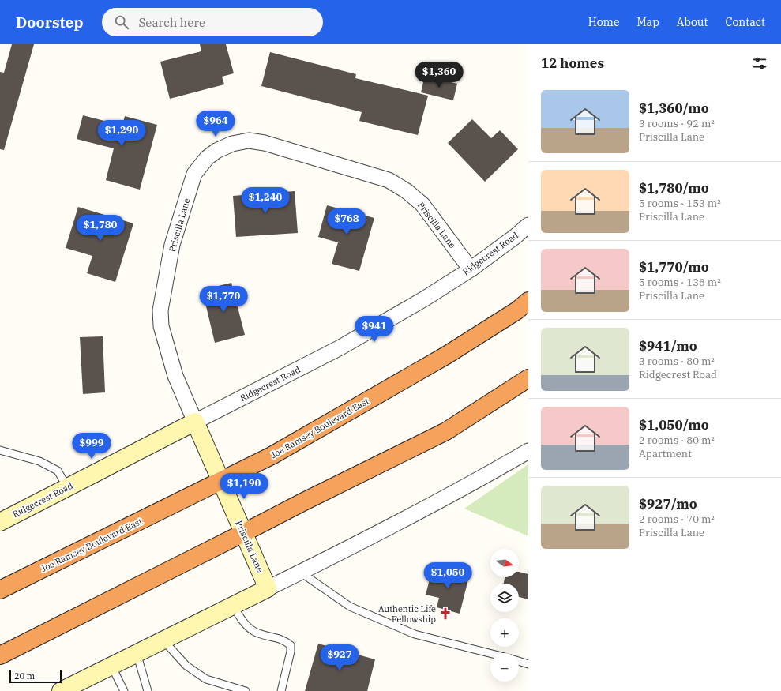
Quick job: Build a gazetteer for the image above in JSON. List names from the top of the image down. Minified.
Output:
{"streets":{"highway":["Joe Ramsey Boulevard East"],"street":["Priscilla Lane","Ridgecrest Road"]},"crossings":[["Priscilla Lane","Ridgecrest Road"],["Priscilla Lane","Joe Ramsey Boulevard East"]],"places":{"church":["Authentic Life Fellowship"]},"scale_bar":"20 m","north":"right","page":{"header":"Doorstep","search":"Search here","nav":["Home","Map","About","Contact"],"heading":"12 homes","price":["$1,360","$964","$1,290","$1,240","$768","$1,780","$1,770","$941","$999","$1,190","$1,050","$927"],"list":[{"name":"$1,360/mo","note":"3 rooms · 92 m² · Priscilla Lane"},{"name":"$1,780/mo","note":"5 rooms · 153 m² · Priscilla Lane"},{"name":"$1,770/mo","note":"5 rooms · 138 m² · Priscilla Lane"},{"name":"$941/mo","note":"3 rooms · 80 m² · Ridgecrest Road"},{"name":"$1,050/mo","note":"2 rooms · 80 m² · Apartment"},{"name":"$927/mo","note":"2 rooms · 70 m² · Priscilla Lane"}],"map_buttons":["+","−"],"scale":"20 m"}}
